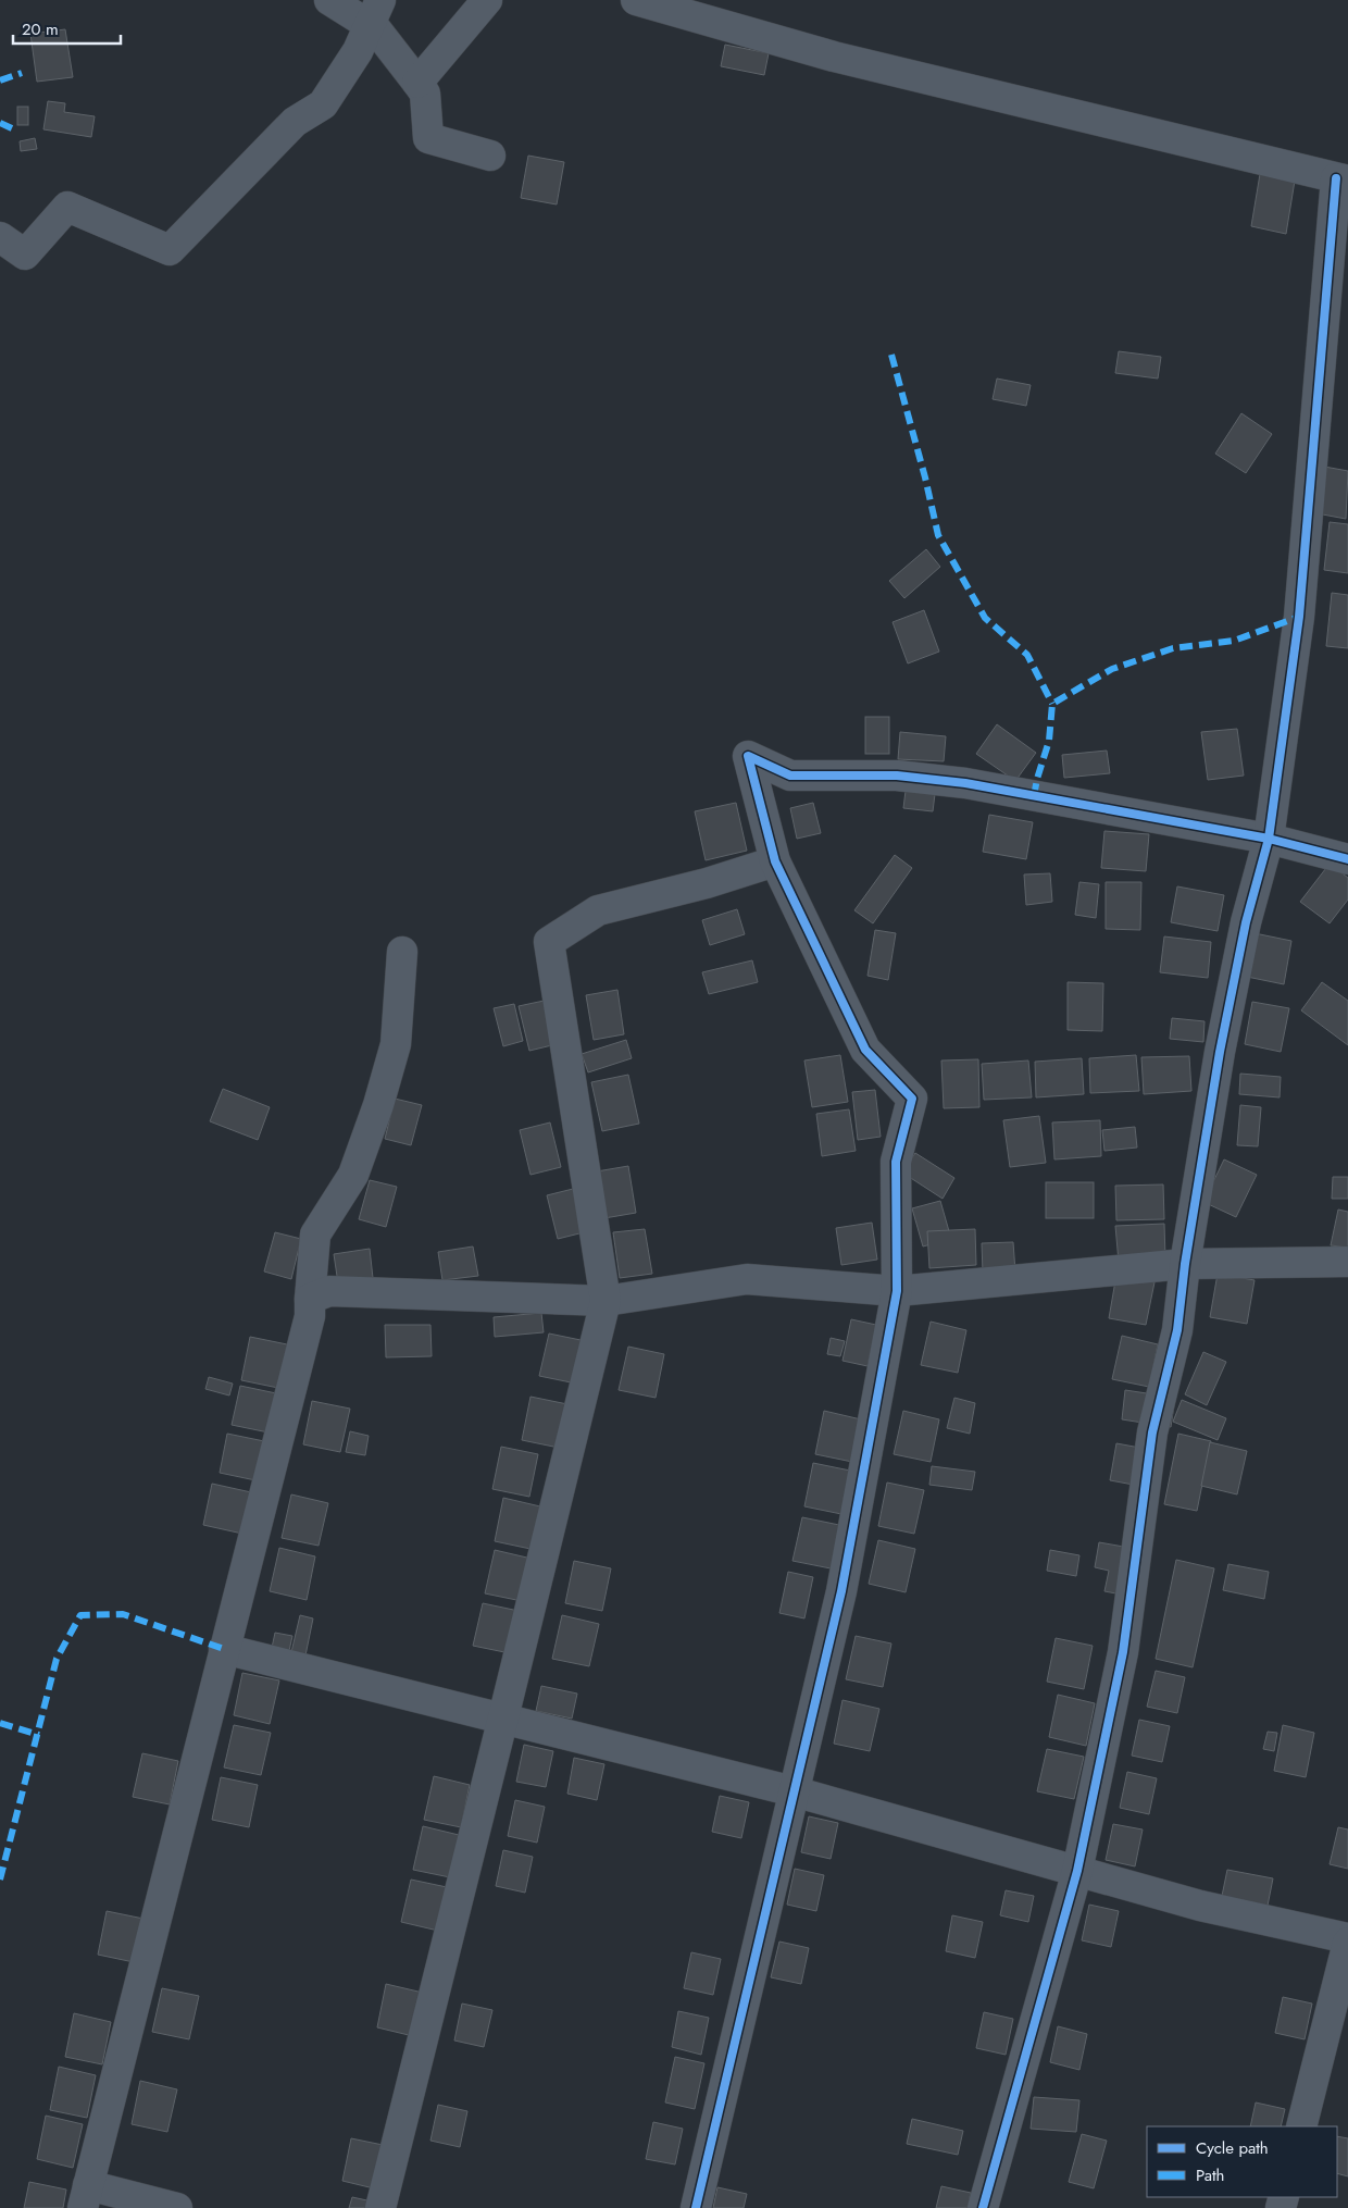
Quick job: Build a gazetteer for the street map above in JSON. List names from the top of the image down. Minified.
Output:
{"legend":["Cycle path","Path"],"scale_bar":"20 m"}
